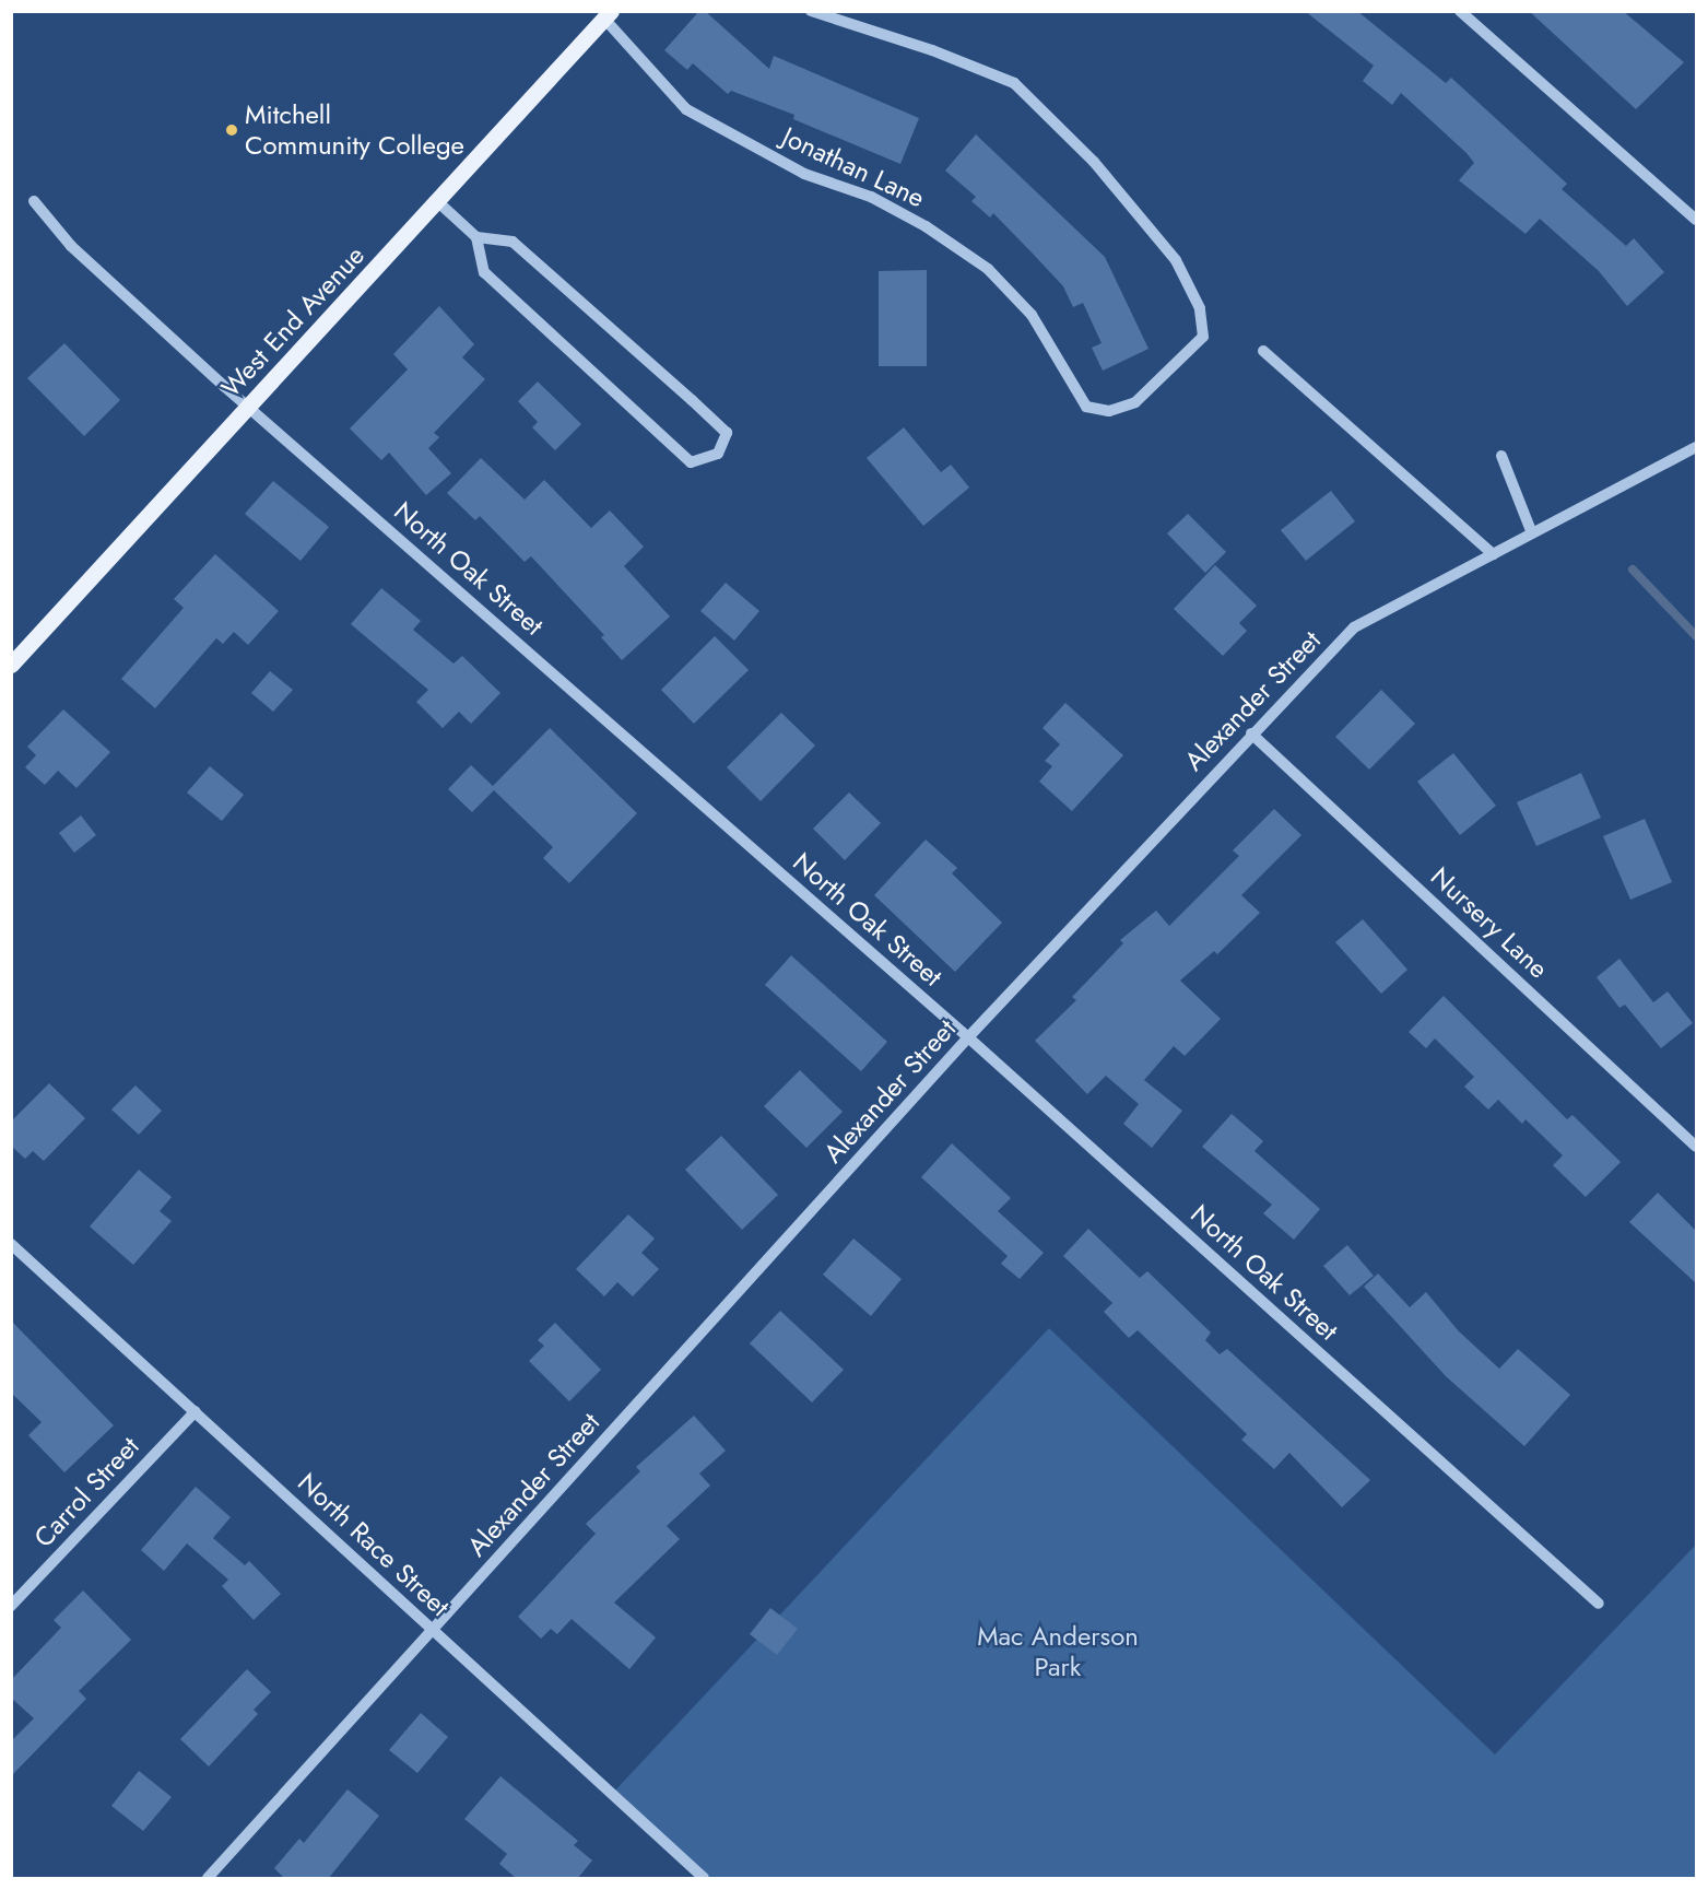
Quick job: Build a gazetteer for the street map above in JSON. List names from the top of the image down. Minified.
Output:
{"streets":{"main road":["West End Avenue"],"street":["Jonathan Lane","North Oak Street","Alexander Street","Nursery Lane","Carrol Street","North Race Street"]},"crossings":[["Jonathan Lane","West End Avenue"],["West End Avenue","North Oak Street"],["North Oak Street","Alexander Street"],["Alexander Street","Nursery Lane"],["Alexander Street","North Race Street"],["Carrol Street","North Race Street"]],"parks":["Mac Anderson Park"],"places":["Mitchell Community College"]}
